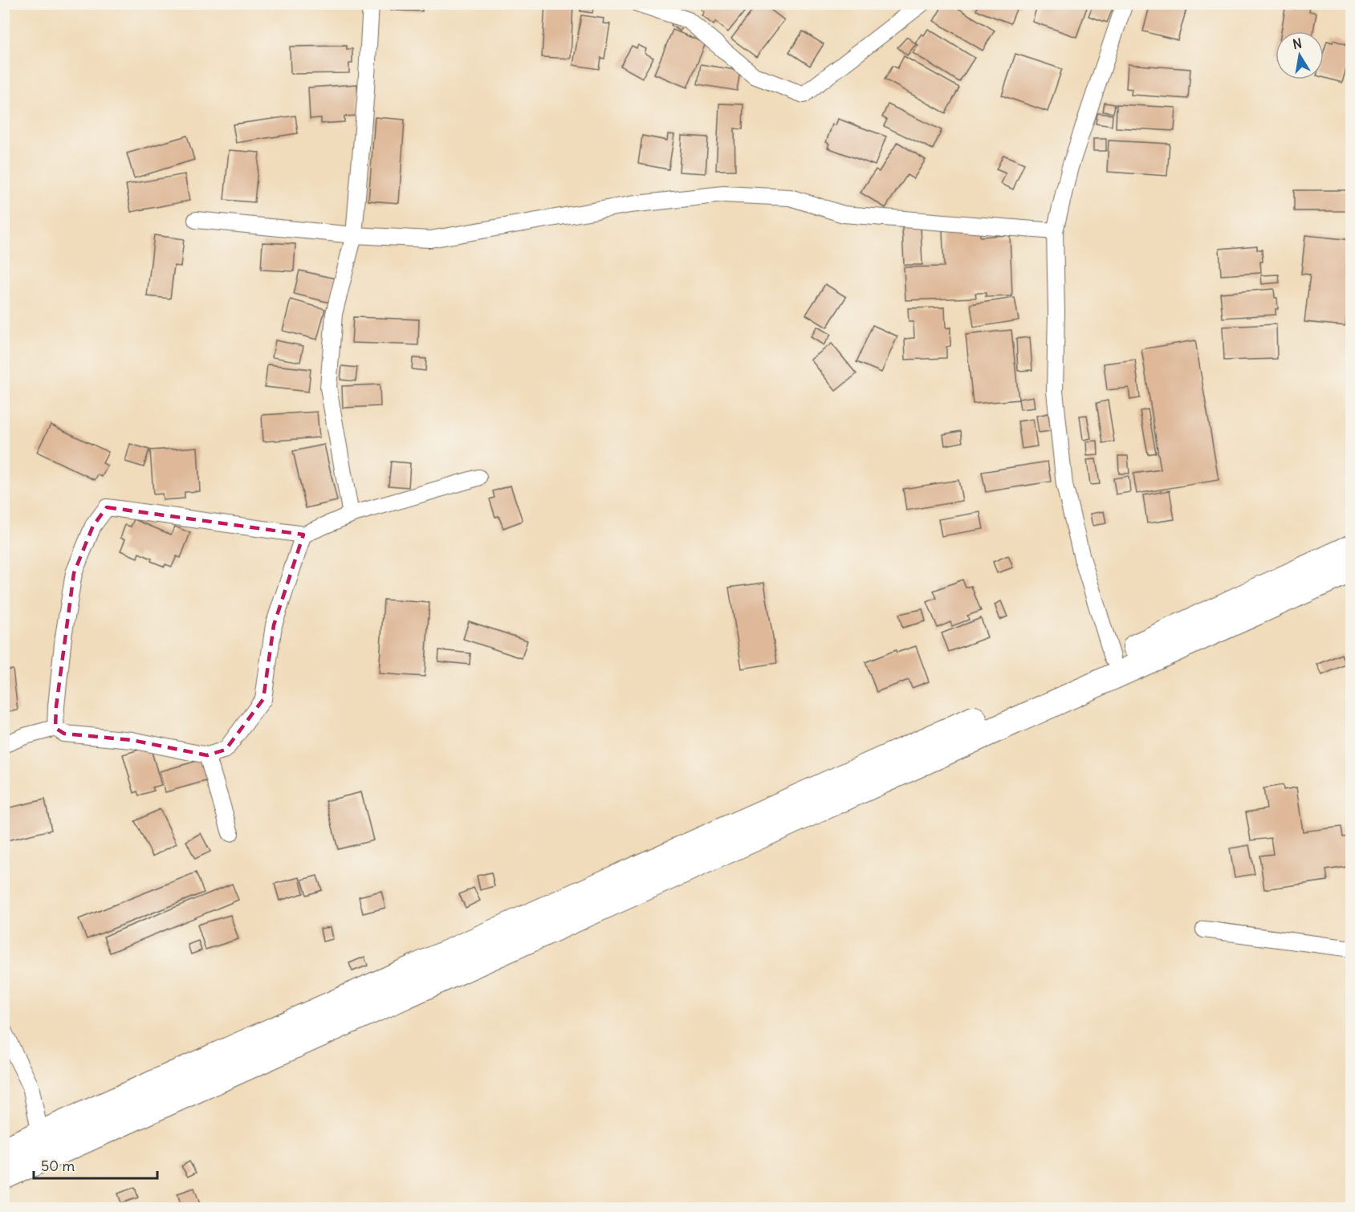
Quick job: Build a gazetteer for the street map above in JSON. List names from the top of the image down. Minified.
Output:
{"scale_bar":"50 m","north":"top"}
